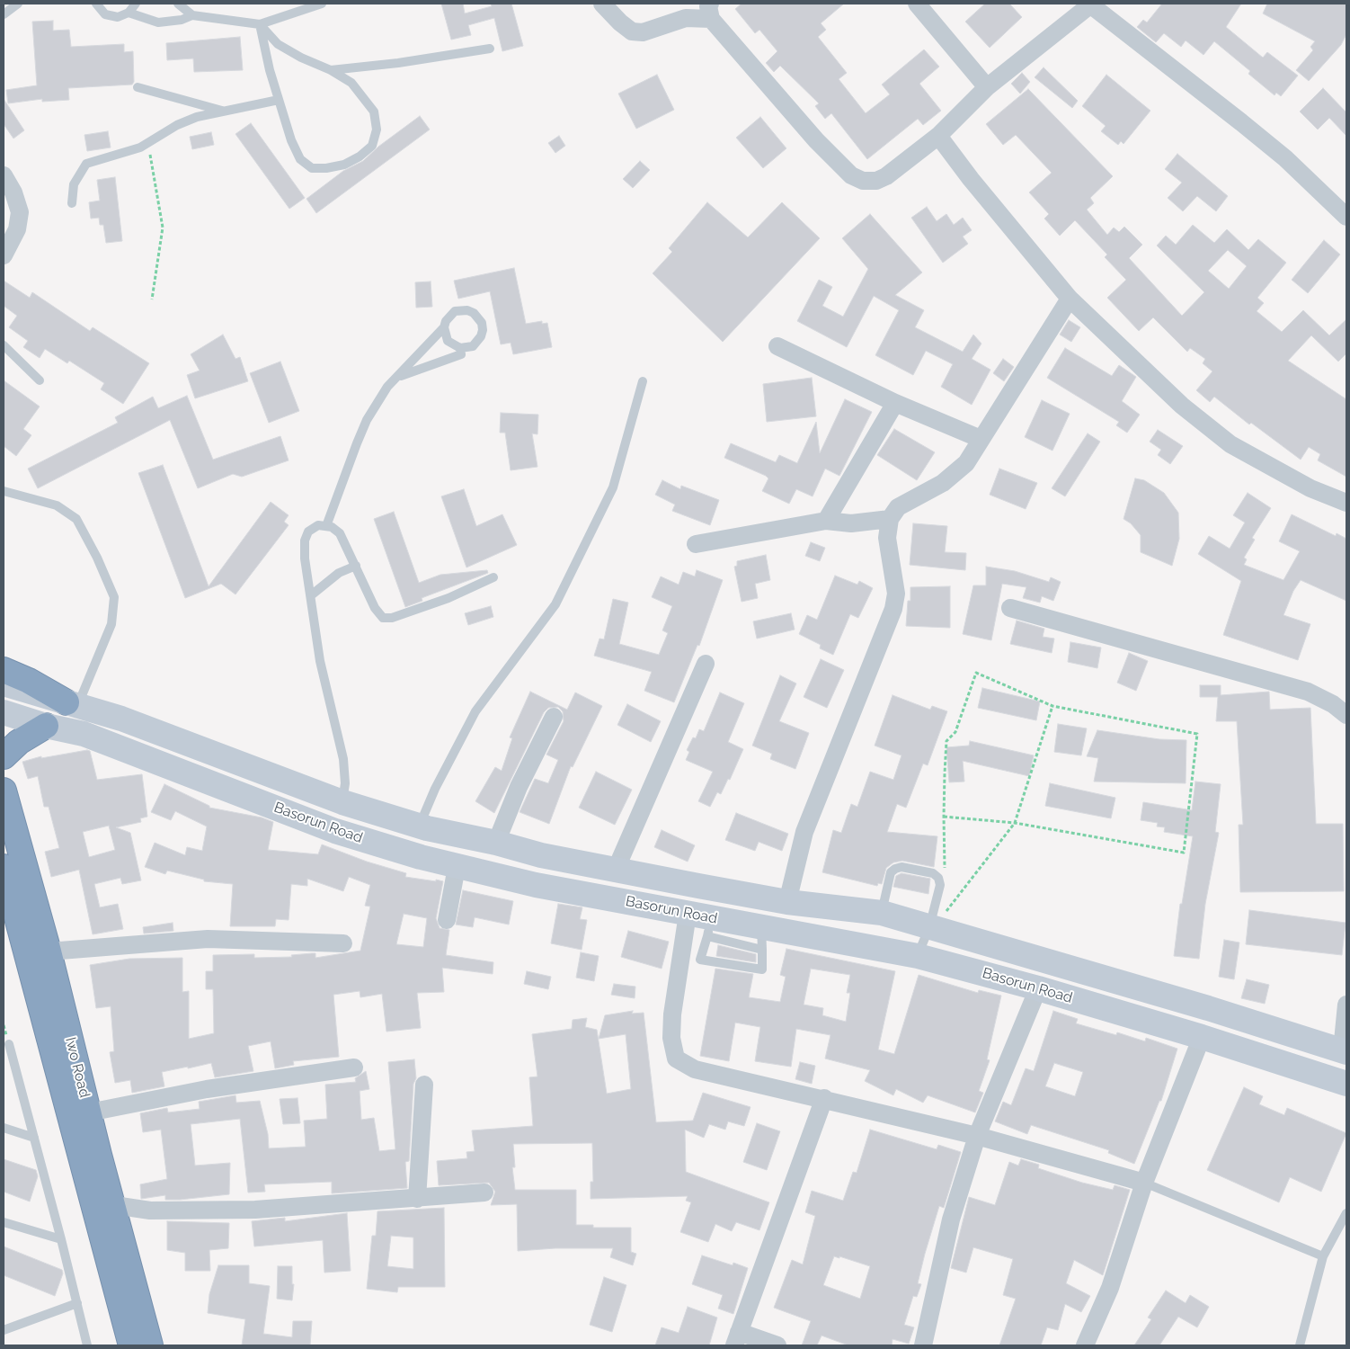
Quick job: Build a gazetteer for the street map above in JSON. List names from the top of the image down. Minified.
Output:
{"streets":{"highway":["Iwo Road"],"main road":["Basorun Road"]}}
